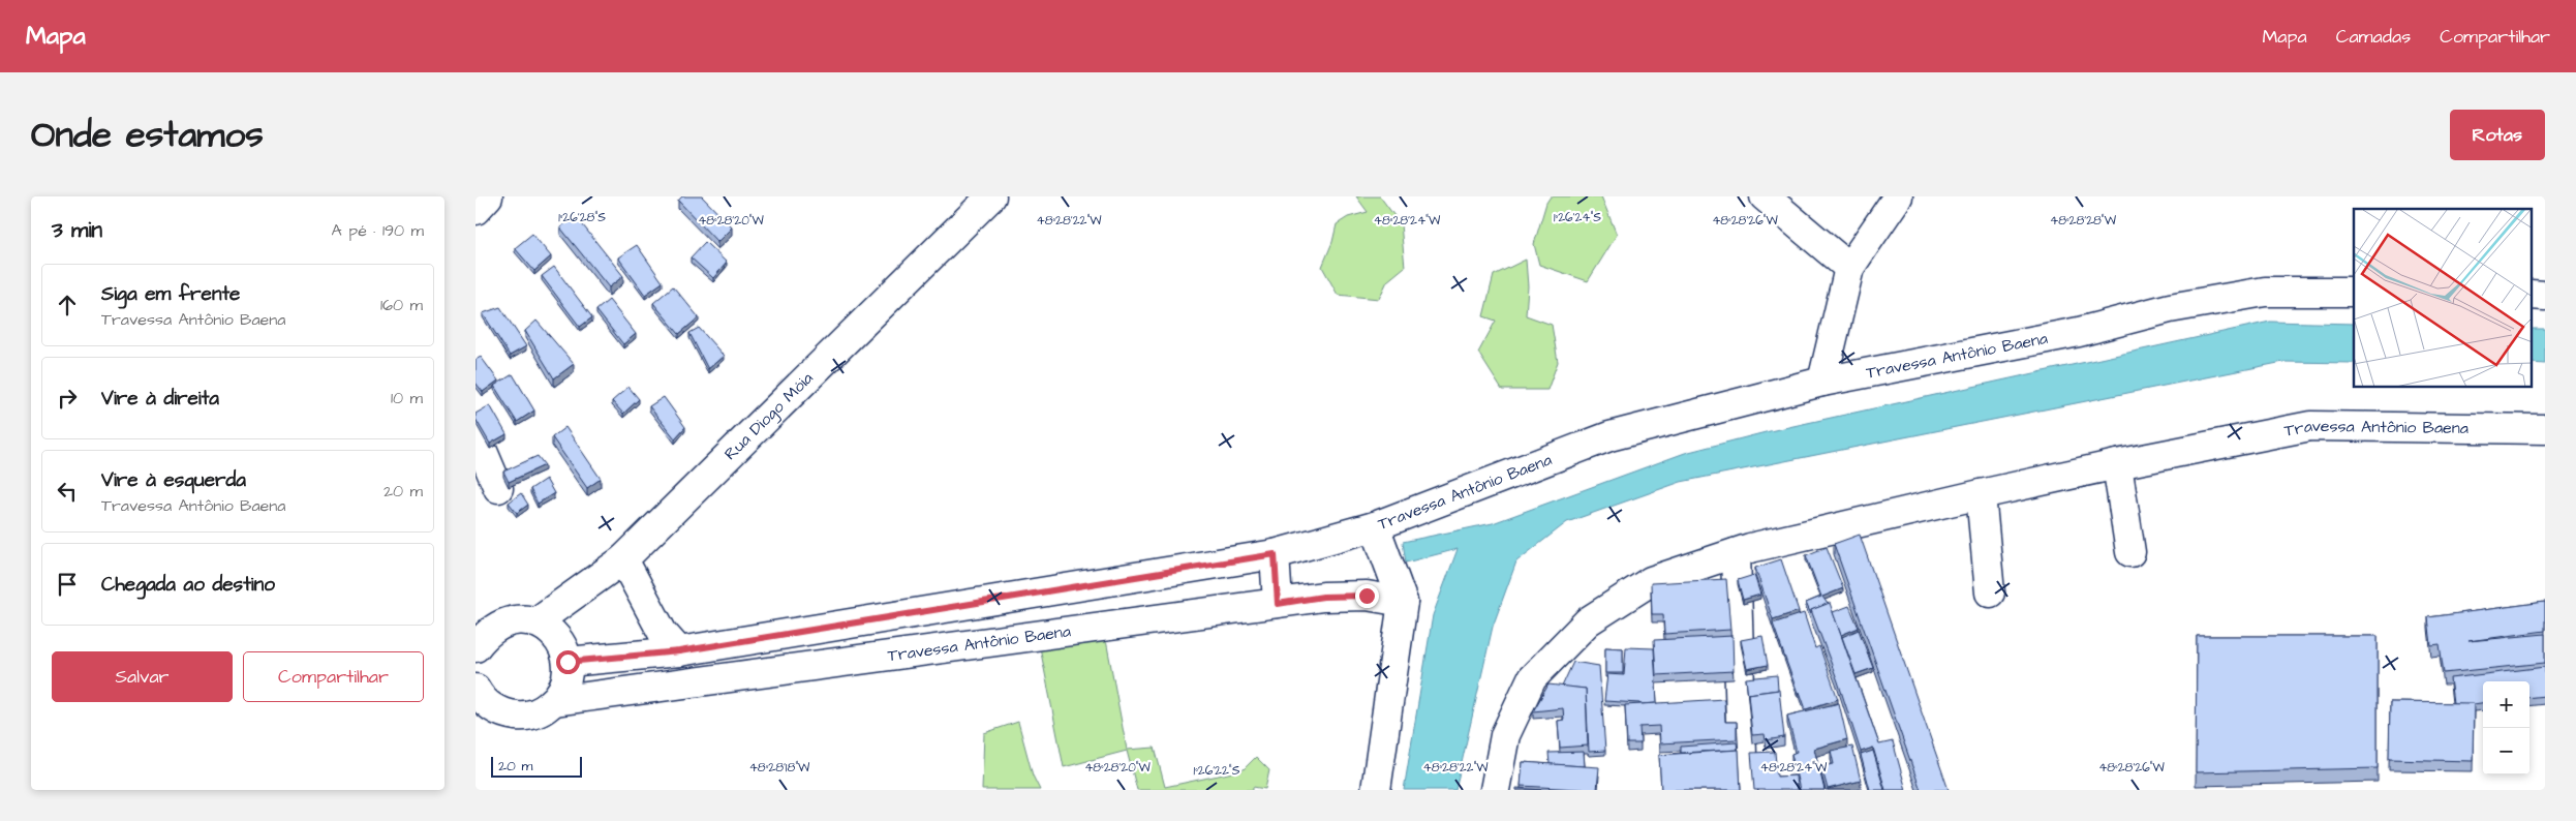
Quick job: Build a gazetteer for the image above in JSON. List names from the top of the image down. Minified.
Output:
{"streets":{"street":["Travessa Antônio Baena","Rua Diogo Móia"]},"scale_bar":"20 m","page":{"header":"Mapa","nav":["Mapa","Camadas","Compartilhar"],"title":"Onde estamos","buttons":["Rotas",["Salvar","Compartilhar"]],"heading":["3 min","A pé · 190 m"],"list":[["Siga em frente","Travessa Antônio Baena","160 m"],["Vire à direita","10 m"],["Vire à esquerda","Travessa Antônio Baena","20 m"],"Chegada ao destino"],"map_buttons":["+","−"],"scale":"20 m"},"coordinates":["1°26'28\"S","1°26'24\"S","48°28'20\"W","48°28'24\"W","48°28'28\"W","48°28'22\"W","48°28'26\"W","48°28'18\"W","1°26'22\"S"]}
